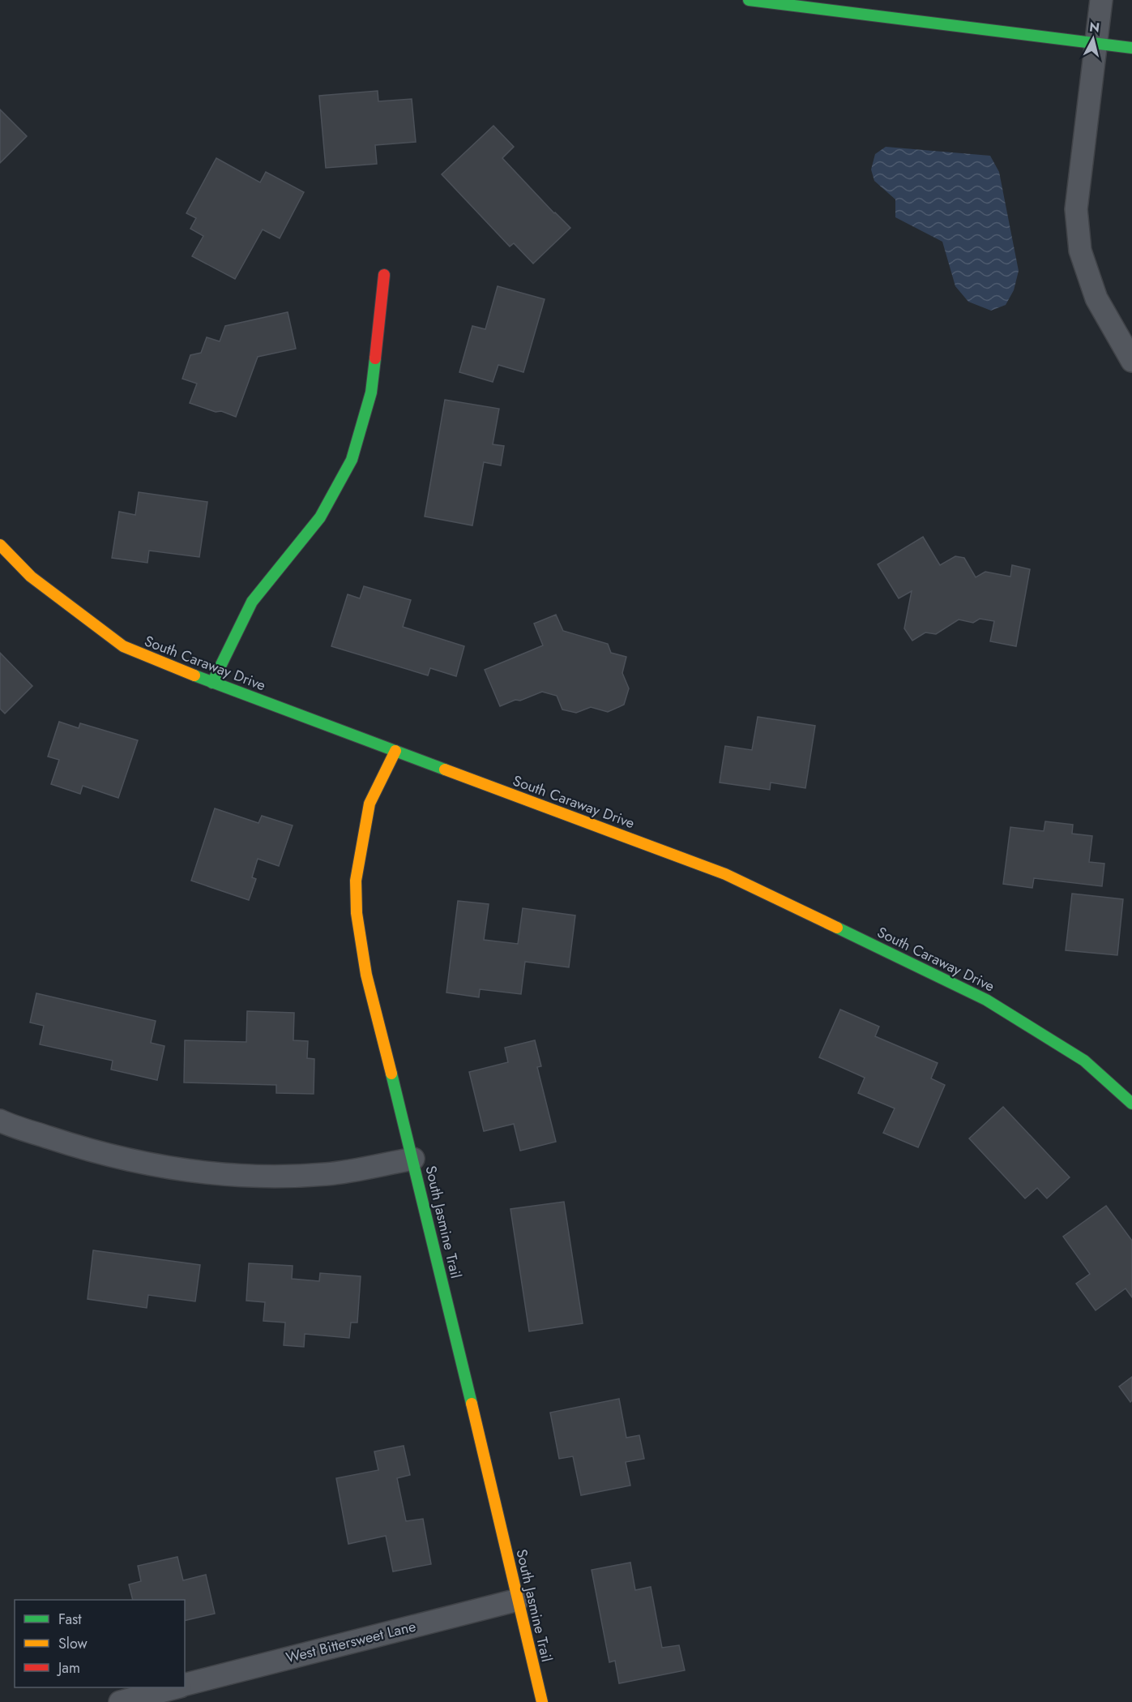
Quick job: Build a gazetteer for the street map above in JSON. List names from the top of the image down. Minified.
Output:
{"streets":{"street":["South Caraway Drive","South Jasmine Trail","West Bittersweet Lane"]},"crossings":[["South Caraway Drive","South Jasmine Trail"],["South Jasmine Trail","West Bittersweet Lane"]],"legend":["Fast","Slow","Jam"],"north":"top"}
